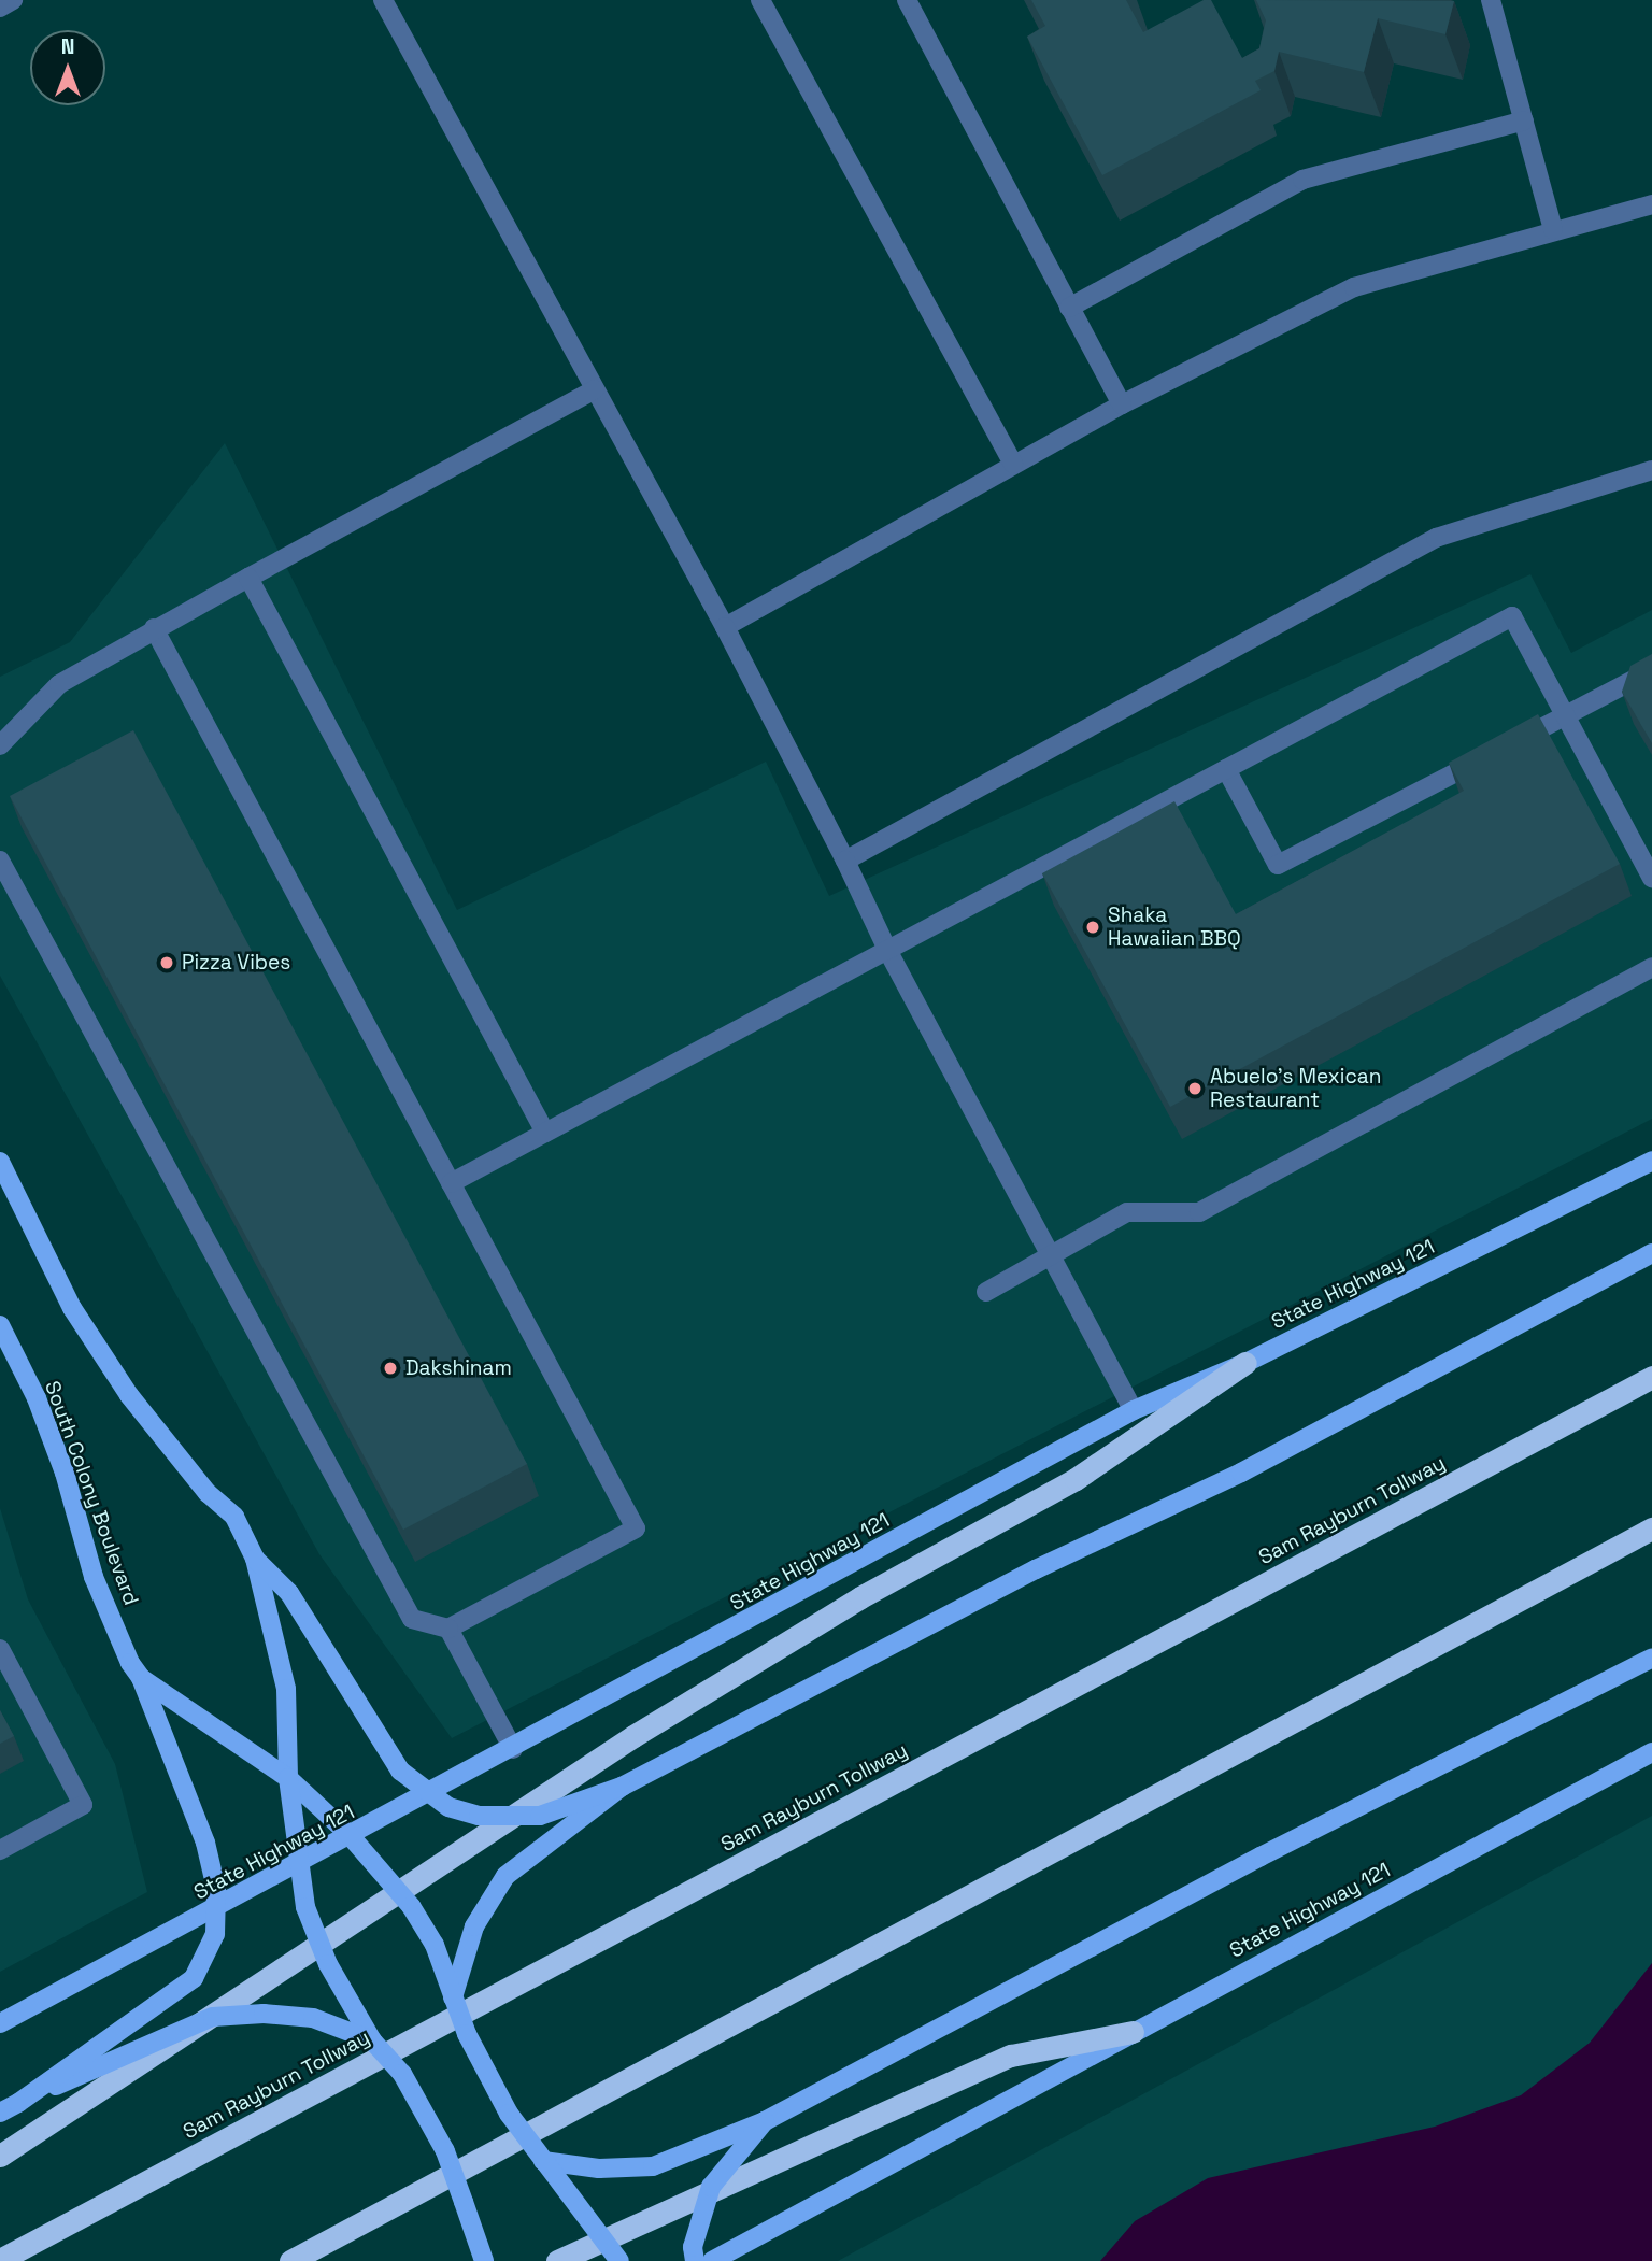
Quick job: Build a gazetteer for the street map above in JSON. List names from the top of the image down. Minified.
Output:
{"streets":{"highway":["Sam Rayburn Tollway"],"main road":["State Highway 121","South Colony Boulevard"]},"places":["Shaka Hawaiian BBQ","Pizza Vibes","Abuelo's Mexican Restaurant","Dakshinam"],"north":"top"}
